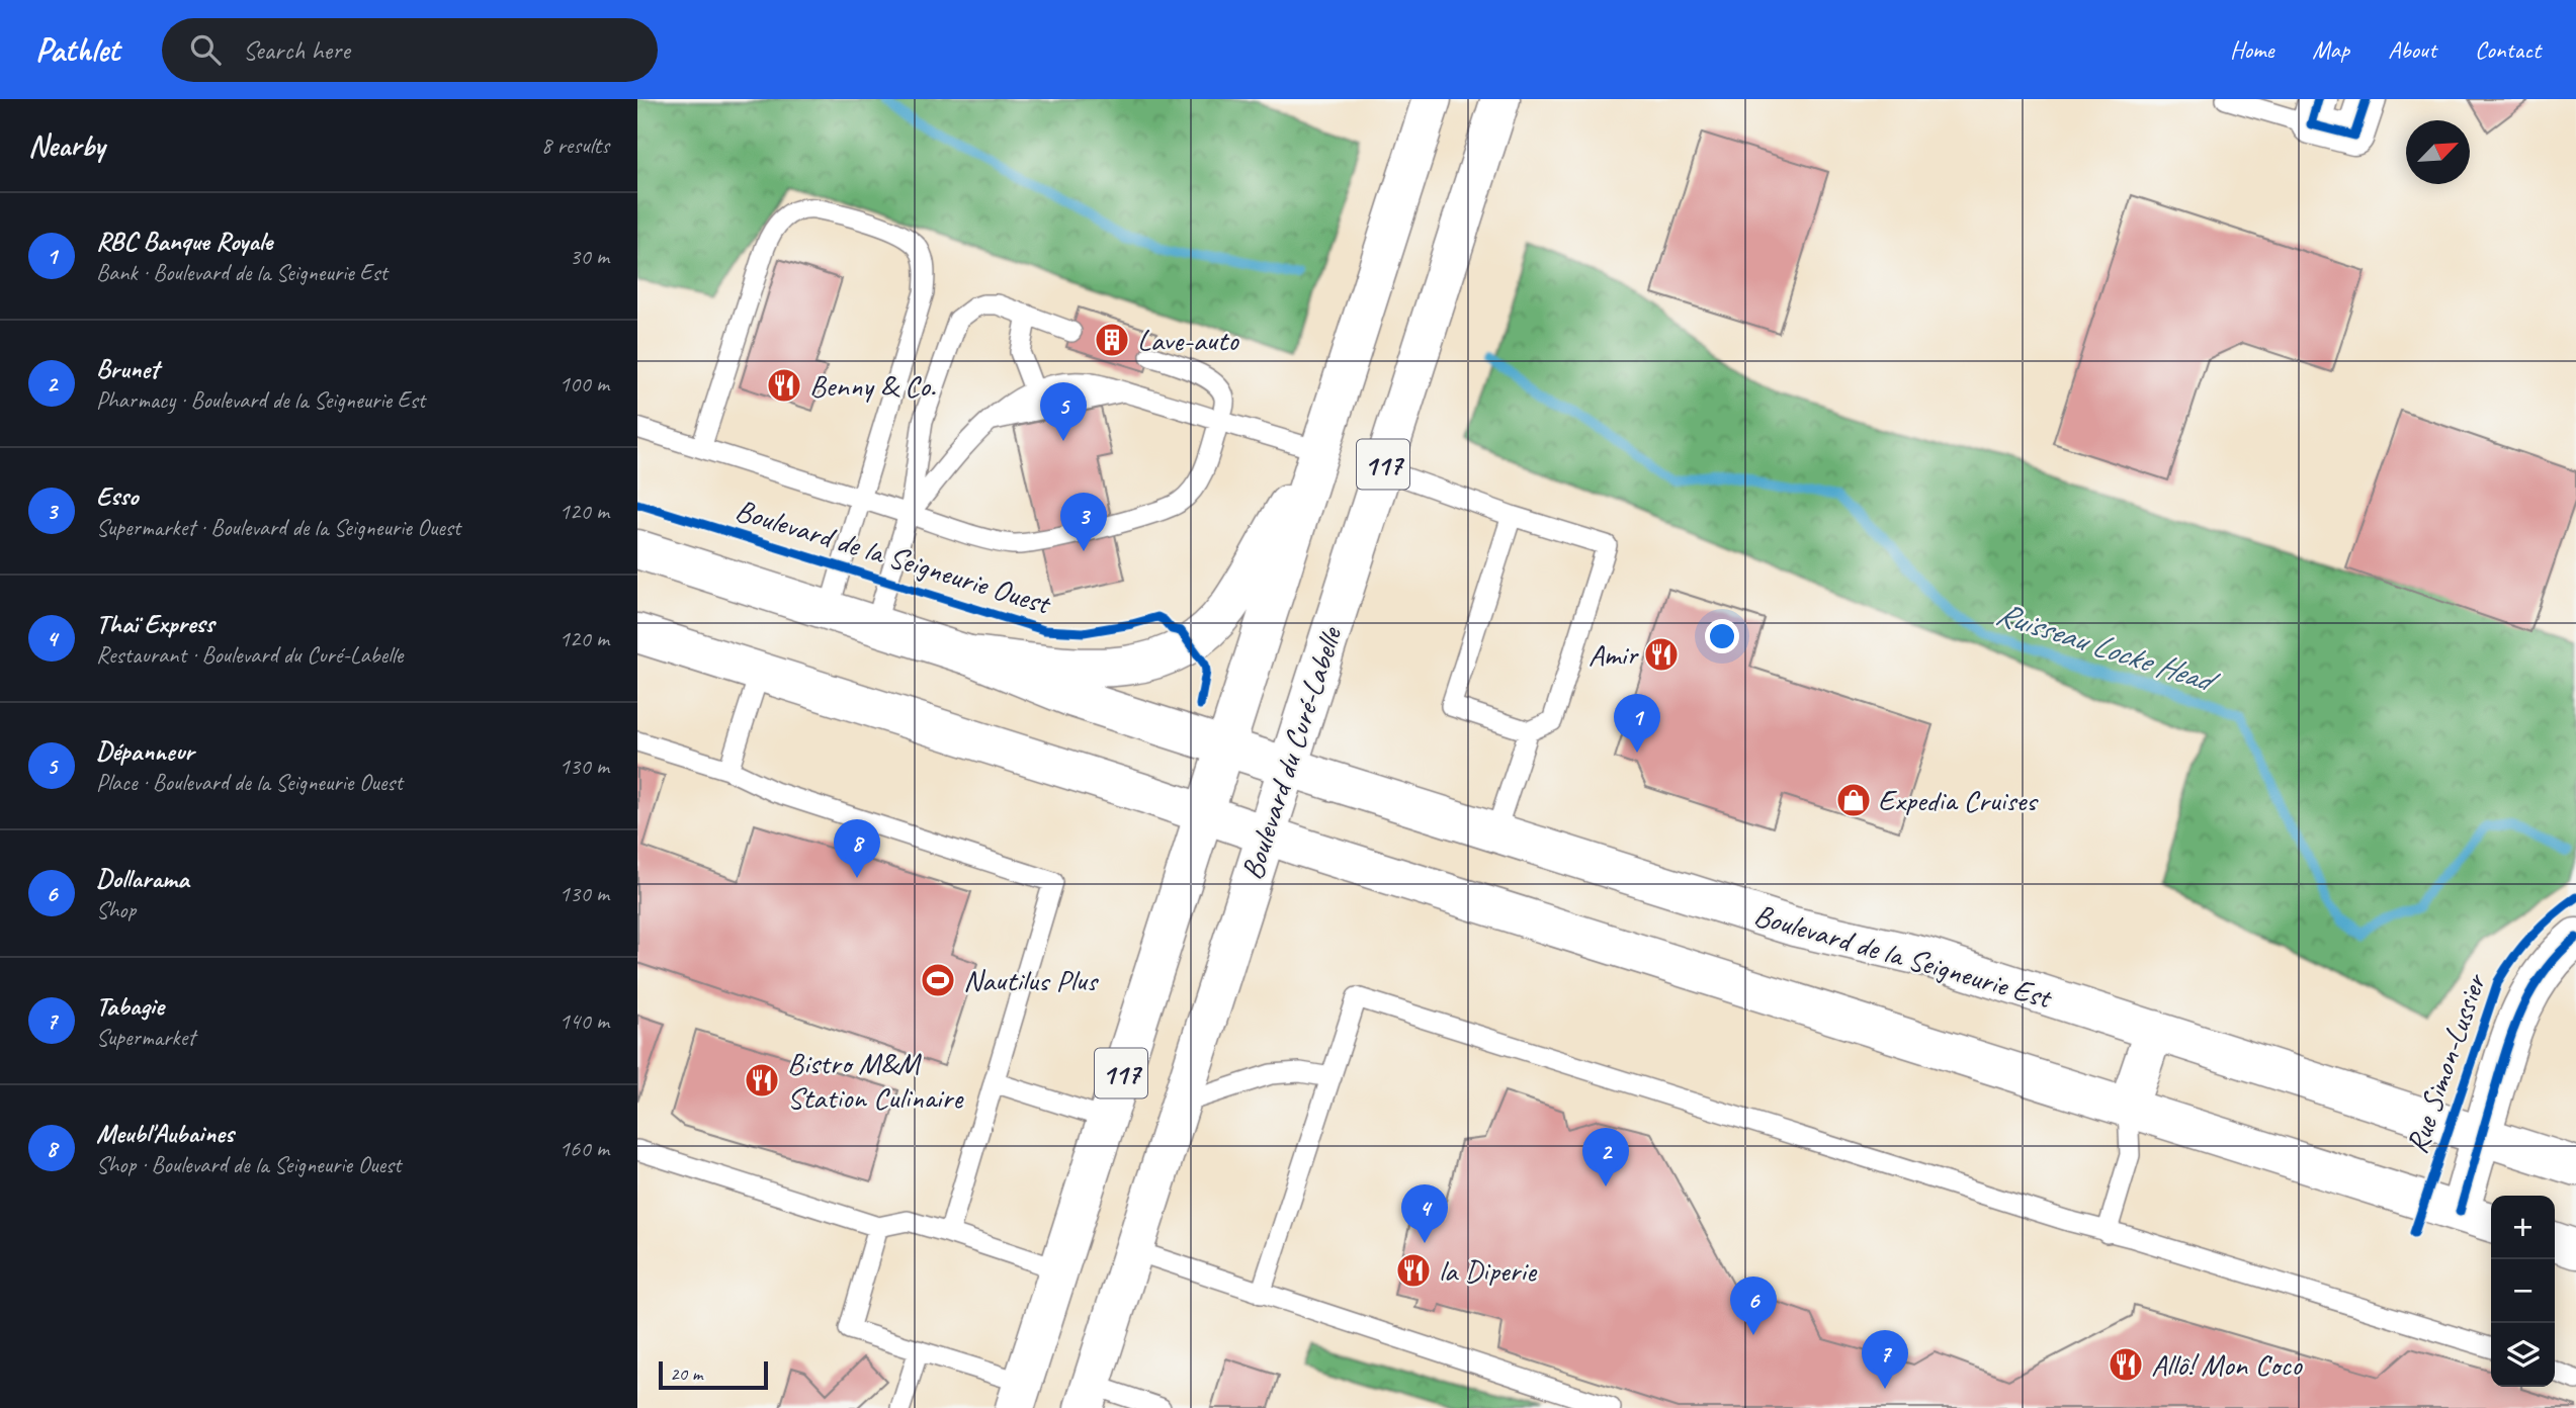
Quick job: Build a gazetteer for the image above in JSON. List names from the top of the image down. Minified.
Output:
{"streets":{"main road":["117","Boulevard du Curé-Labelle","Boulevard de la Seigneurie Est","Rue Simon-Lussier"],"cycle path":["Boulevard de la Seigneurie Ouest"]},"crossings":[["Boulevard du Curé-Labelle","Boulevard de la Seigneurie Est"],["Boulevard de la Seigneurie Est","Rue Simon-Lussier"]],"water":["Ruisseau Locke Head"],"places":{"building":["Lave-auto"],"restaurant":["Benny & Co.","Amir","Bistro M&M Station Culinaire","la Diperie","Allô! Mon Coco"],"shop":["Expedia Cruises"],"sports":["Nautilus Plus"]},"scale_bar":"20 m","north":"top right","page":{"header":"Pathlet","search":"Search here","nav":["Home","Map","About","Contact"],"heading":["Nearby","8 results"],"list":[{"mark":"1","name":"RBC Banque Royale","note":"Bank · Boulevard de la Seigneurie Est","value":"30 m"},{"mark":"2","name":"Brunet","note":"Pharmacy · Boulevard de la Seigneurie Est","value":"100 m"},{"mark":"3","name":"Esso","note":"Supermarket · Boulevard de la Seigneurie Ouest","value":"120 m"},{"mark":"4","name":"Thaï Express","note":"Restaurant · Boulevard du Curé-Labelle","value":"120 m"},{"mark":"5","name":"Dépanneur","note":"Place · Boulevard de la Seigneurie Ouest","value":"130 m"},{"mark":"6","name":"Dollarama","note":"Shop","value":"130 m"},{"mark":"7","name":"Tabagie","note":"Supermarket","value":"140 m"},{"mark":"8","name":"Meubl'Aubaines","note":"Shop · Boulevard de la Seigneurie Ouest","value":"160 m"}],"pins":["5","3","1","8","2","4","6","7"],"map_buttons":["+","−"],"scale":"20 m"}}
